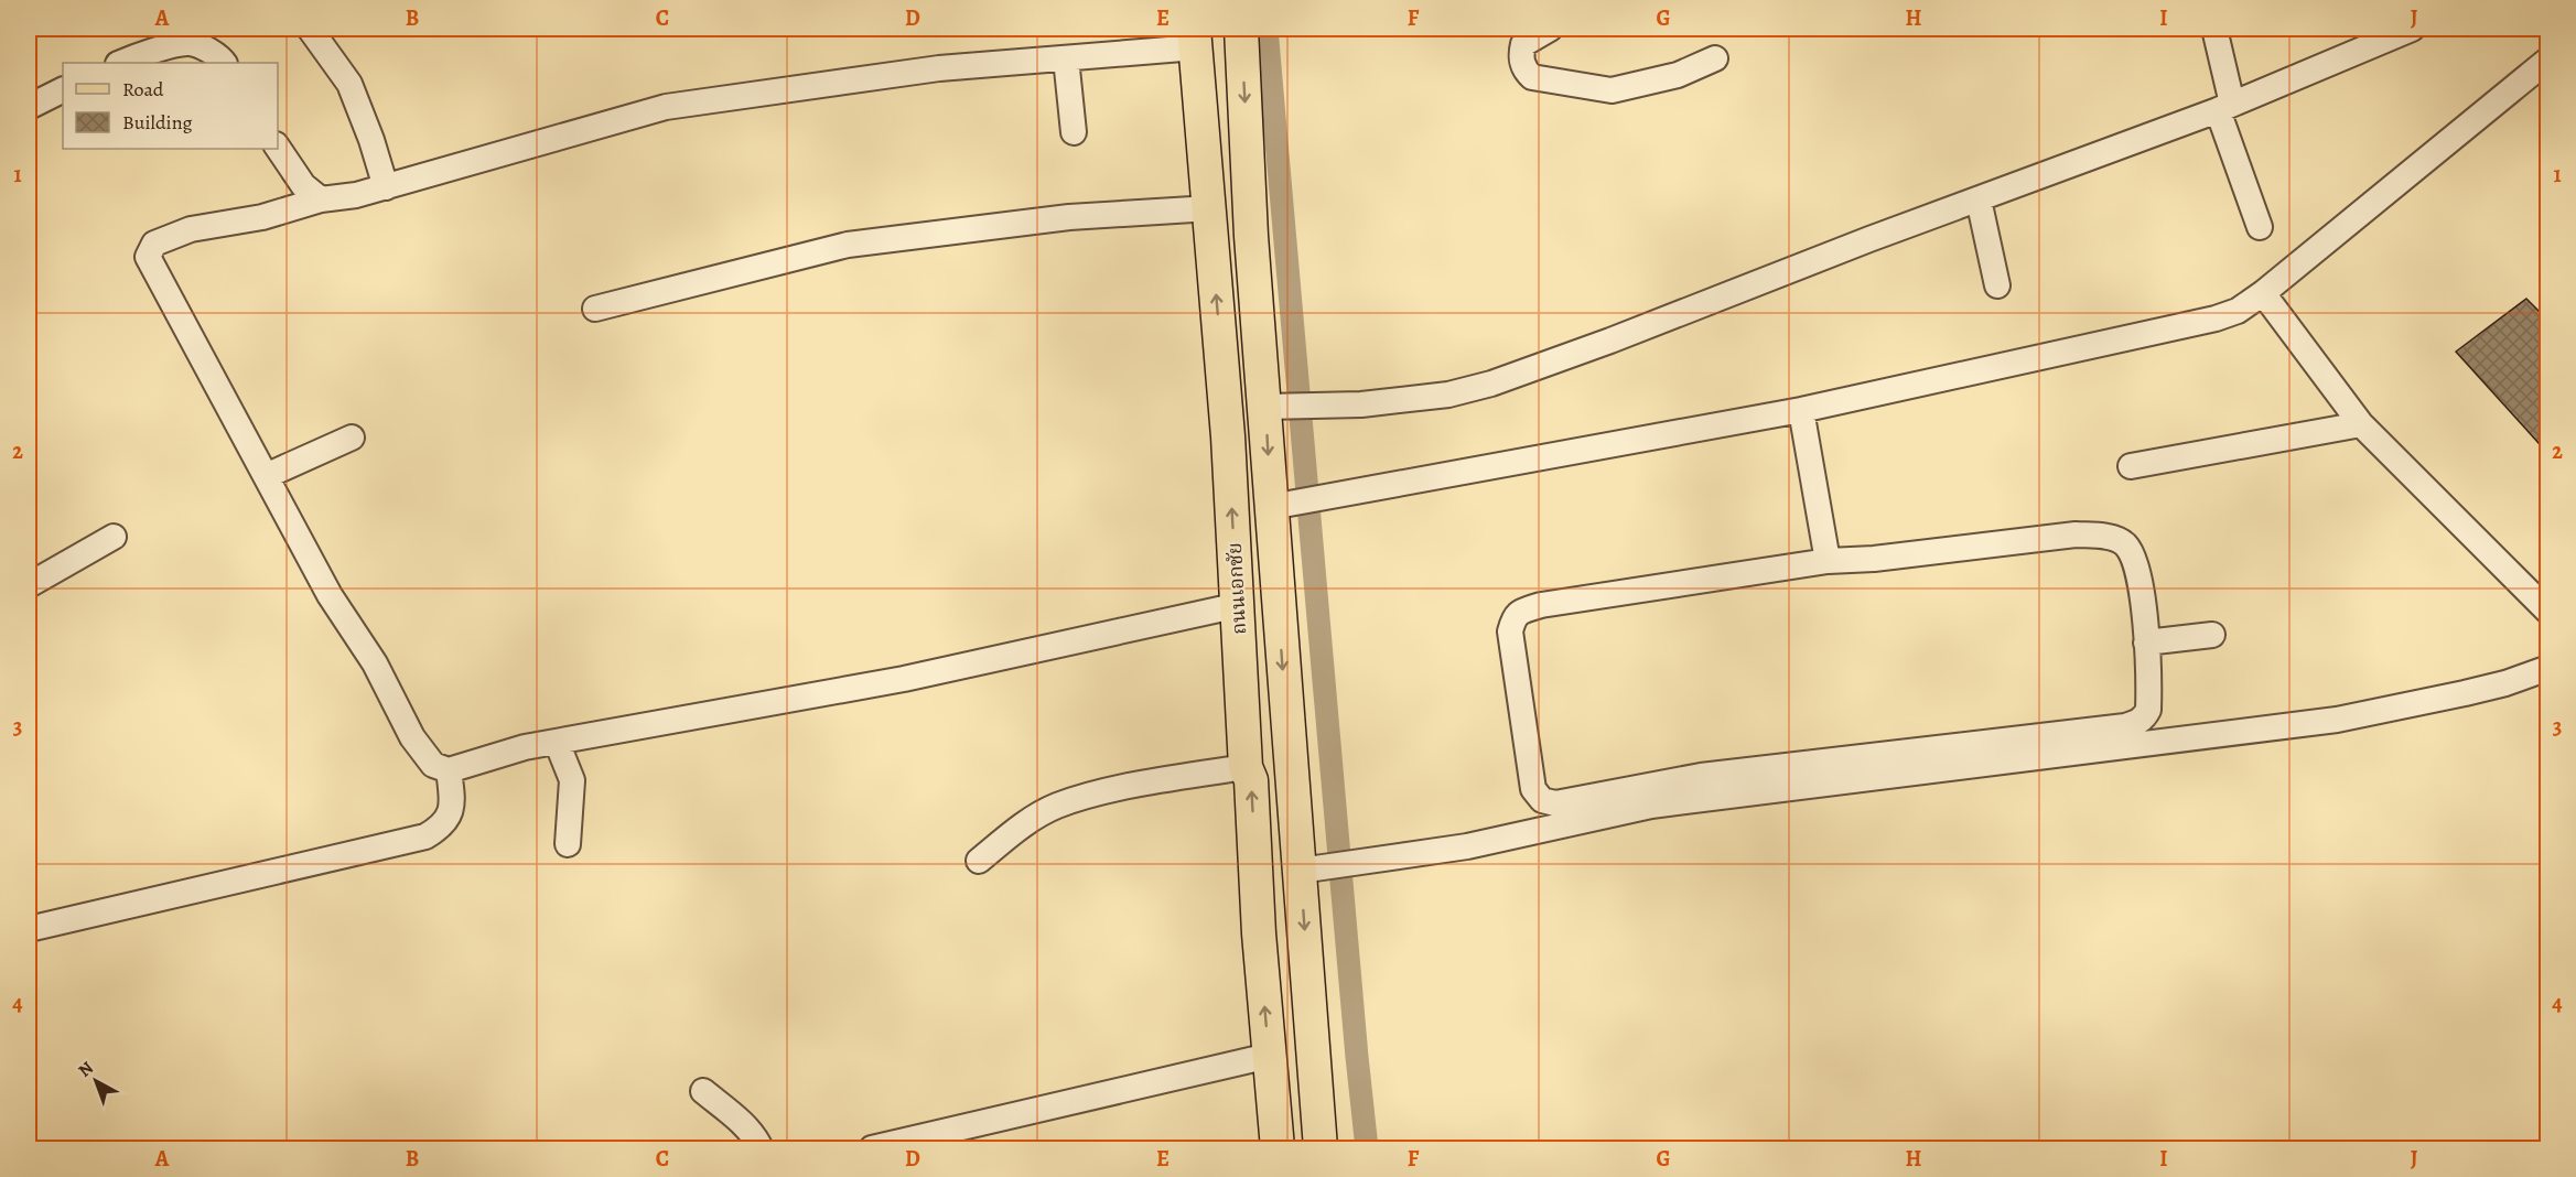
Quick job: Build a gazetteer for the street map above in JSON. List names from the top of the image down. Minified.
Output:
{"streets":{"main road":["ถนนเอกชัย"]},"legend":["Road","Building"],"north":"top left","grid":{"columns":["A","B","C","D","E","F","G","H","I","J"],"rows":["1","2","3","4"]}}
